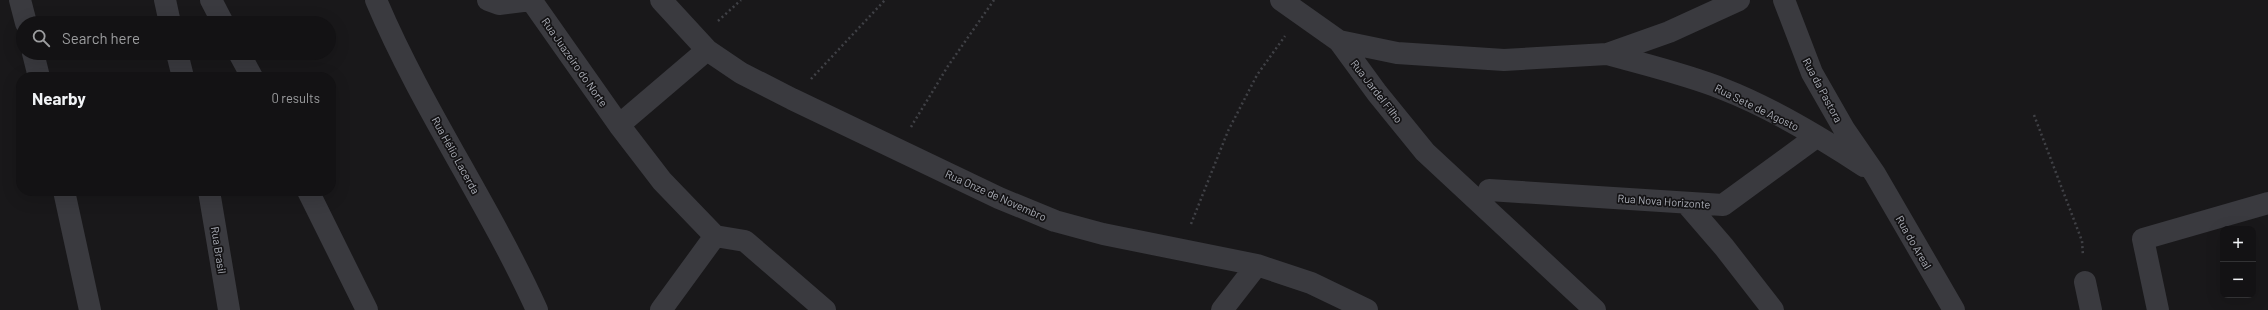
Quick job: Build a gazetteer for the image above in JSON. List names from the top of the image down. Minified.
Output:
{"streets":{"street":["Rua Juazeiro do Norte","Rua da Pastora","Rua Jardel Filho","Rua Sete de Agosto","Rua Hélio Lacerda","Rua Onze de Novembro","Rua Nova Horizonte","Rua do Areal","Rua Brasil"]},"crossings":[["Rua da Pastora","Rua Sete de Agosto"],["Rua da Pastora","Rua do Areal"],["Rua Sete de Agosto","Rua Nova Horizonte"],["Rua Sete de Agosto","Rua do Areal"]],"page":{"search":"Search here","heading":["Nearby","0 results"],"map_buttons":["+","−"]}}
